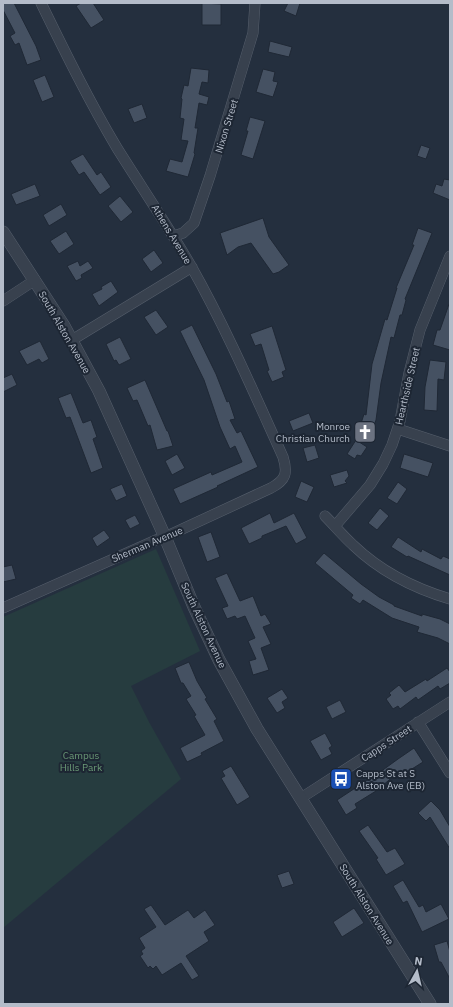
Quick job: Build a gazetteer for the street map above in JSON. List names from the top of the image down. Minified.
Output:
{"streets":{"street":["Nixon Street","Athens Avenue","South Alston Avenue","Hearthside Street","Sherman Avenue","Capps Street"]},"crossings":[["Nixon Street","Athens Avenue"],["Athens Avenue","Sherman Avenue"],["South Alston Avenue","Sherman Avenue"],["South Alston Avenue","Capps Street"]],"parks":["Campus Hills Park"],"places":{"church":["Monroe Christian Church"],"bus stop":["Capps St at S Alston Ave (EB)"]},"north":"top"}
